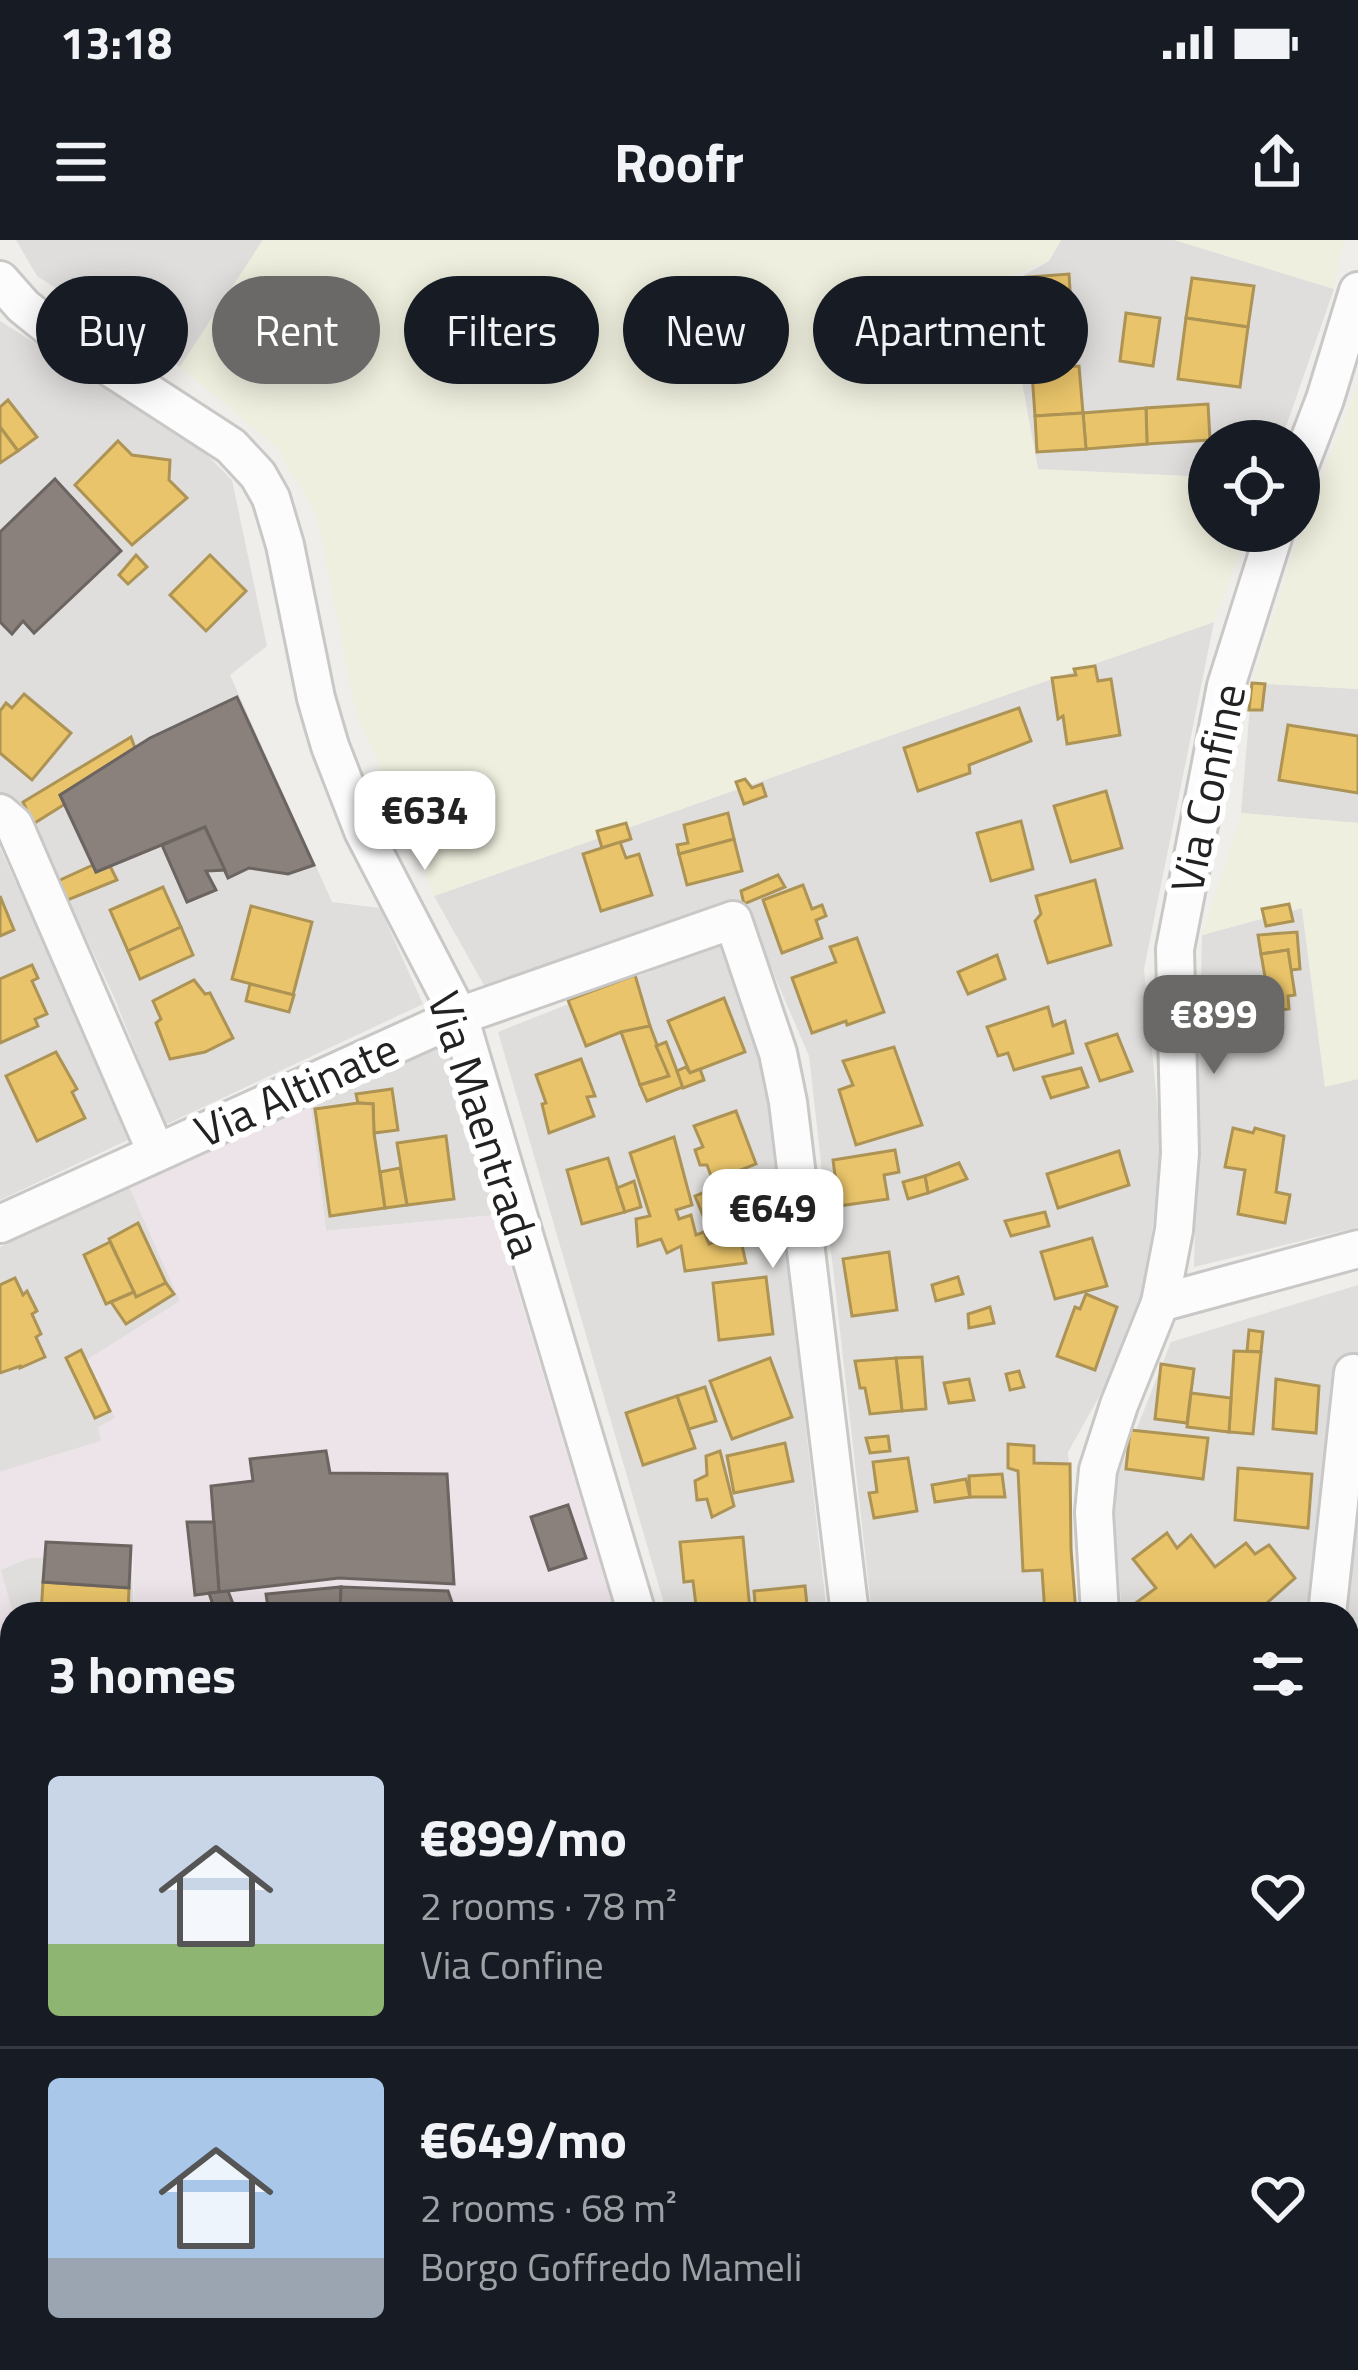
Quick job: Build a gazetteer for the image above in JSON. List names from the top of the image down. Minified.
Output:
{"streets":{"street":["Via Confine","Via Altinate","Via Maentrada"]},"crossings":[["Via Altinate","Via Maentrada"]],"page":{"status":"13:18","header":"Roofr","chip":["Buy","Rent","Filters","New","Apartment"],"price":["€634","€899","€649"],"heading":"3 homes","list":[{"name":"€899/mo","note":"2 rooms · 78 m² · Via Confine"},{"name":"€649/mo","note":"2 rooms · 68 m² · Borgo Goffredo Mameli"}]}}
